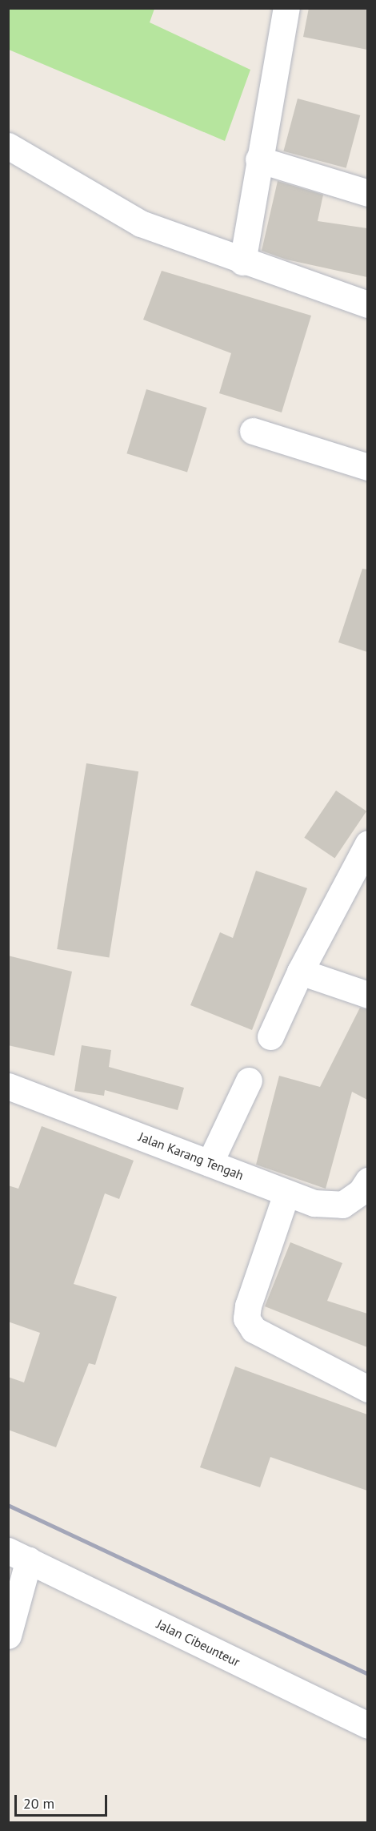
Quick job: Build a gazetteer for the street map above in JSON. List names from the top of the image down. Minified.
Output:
{"streets":{"street":["Jalan Karang Tengah","Jalan Cibeunteur"]},"scale_bar":"20 m"}
